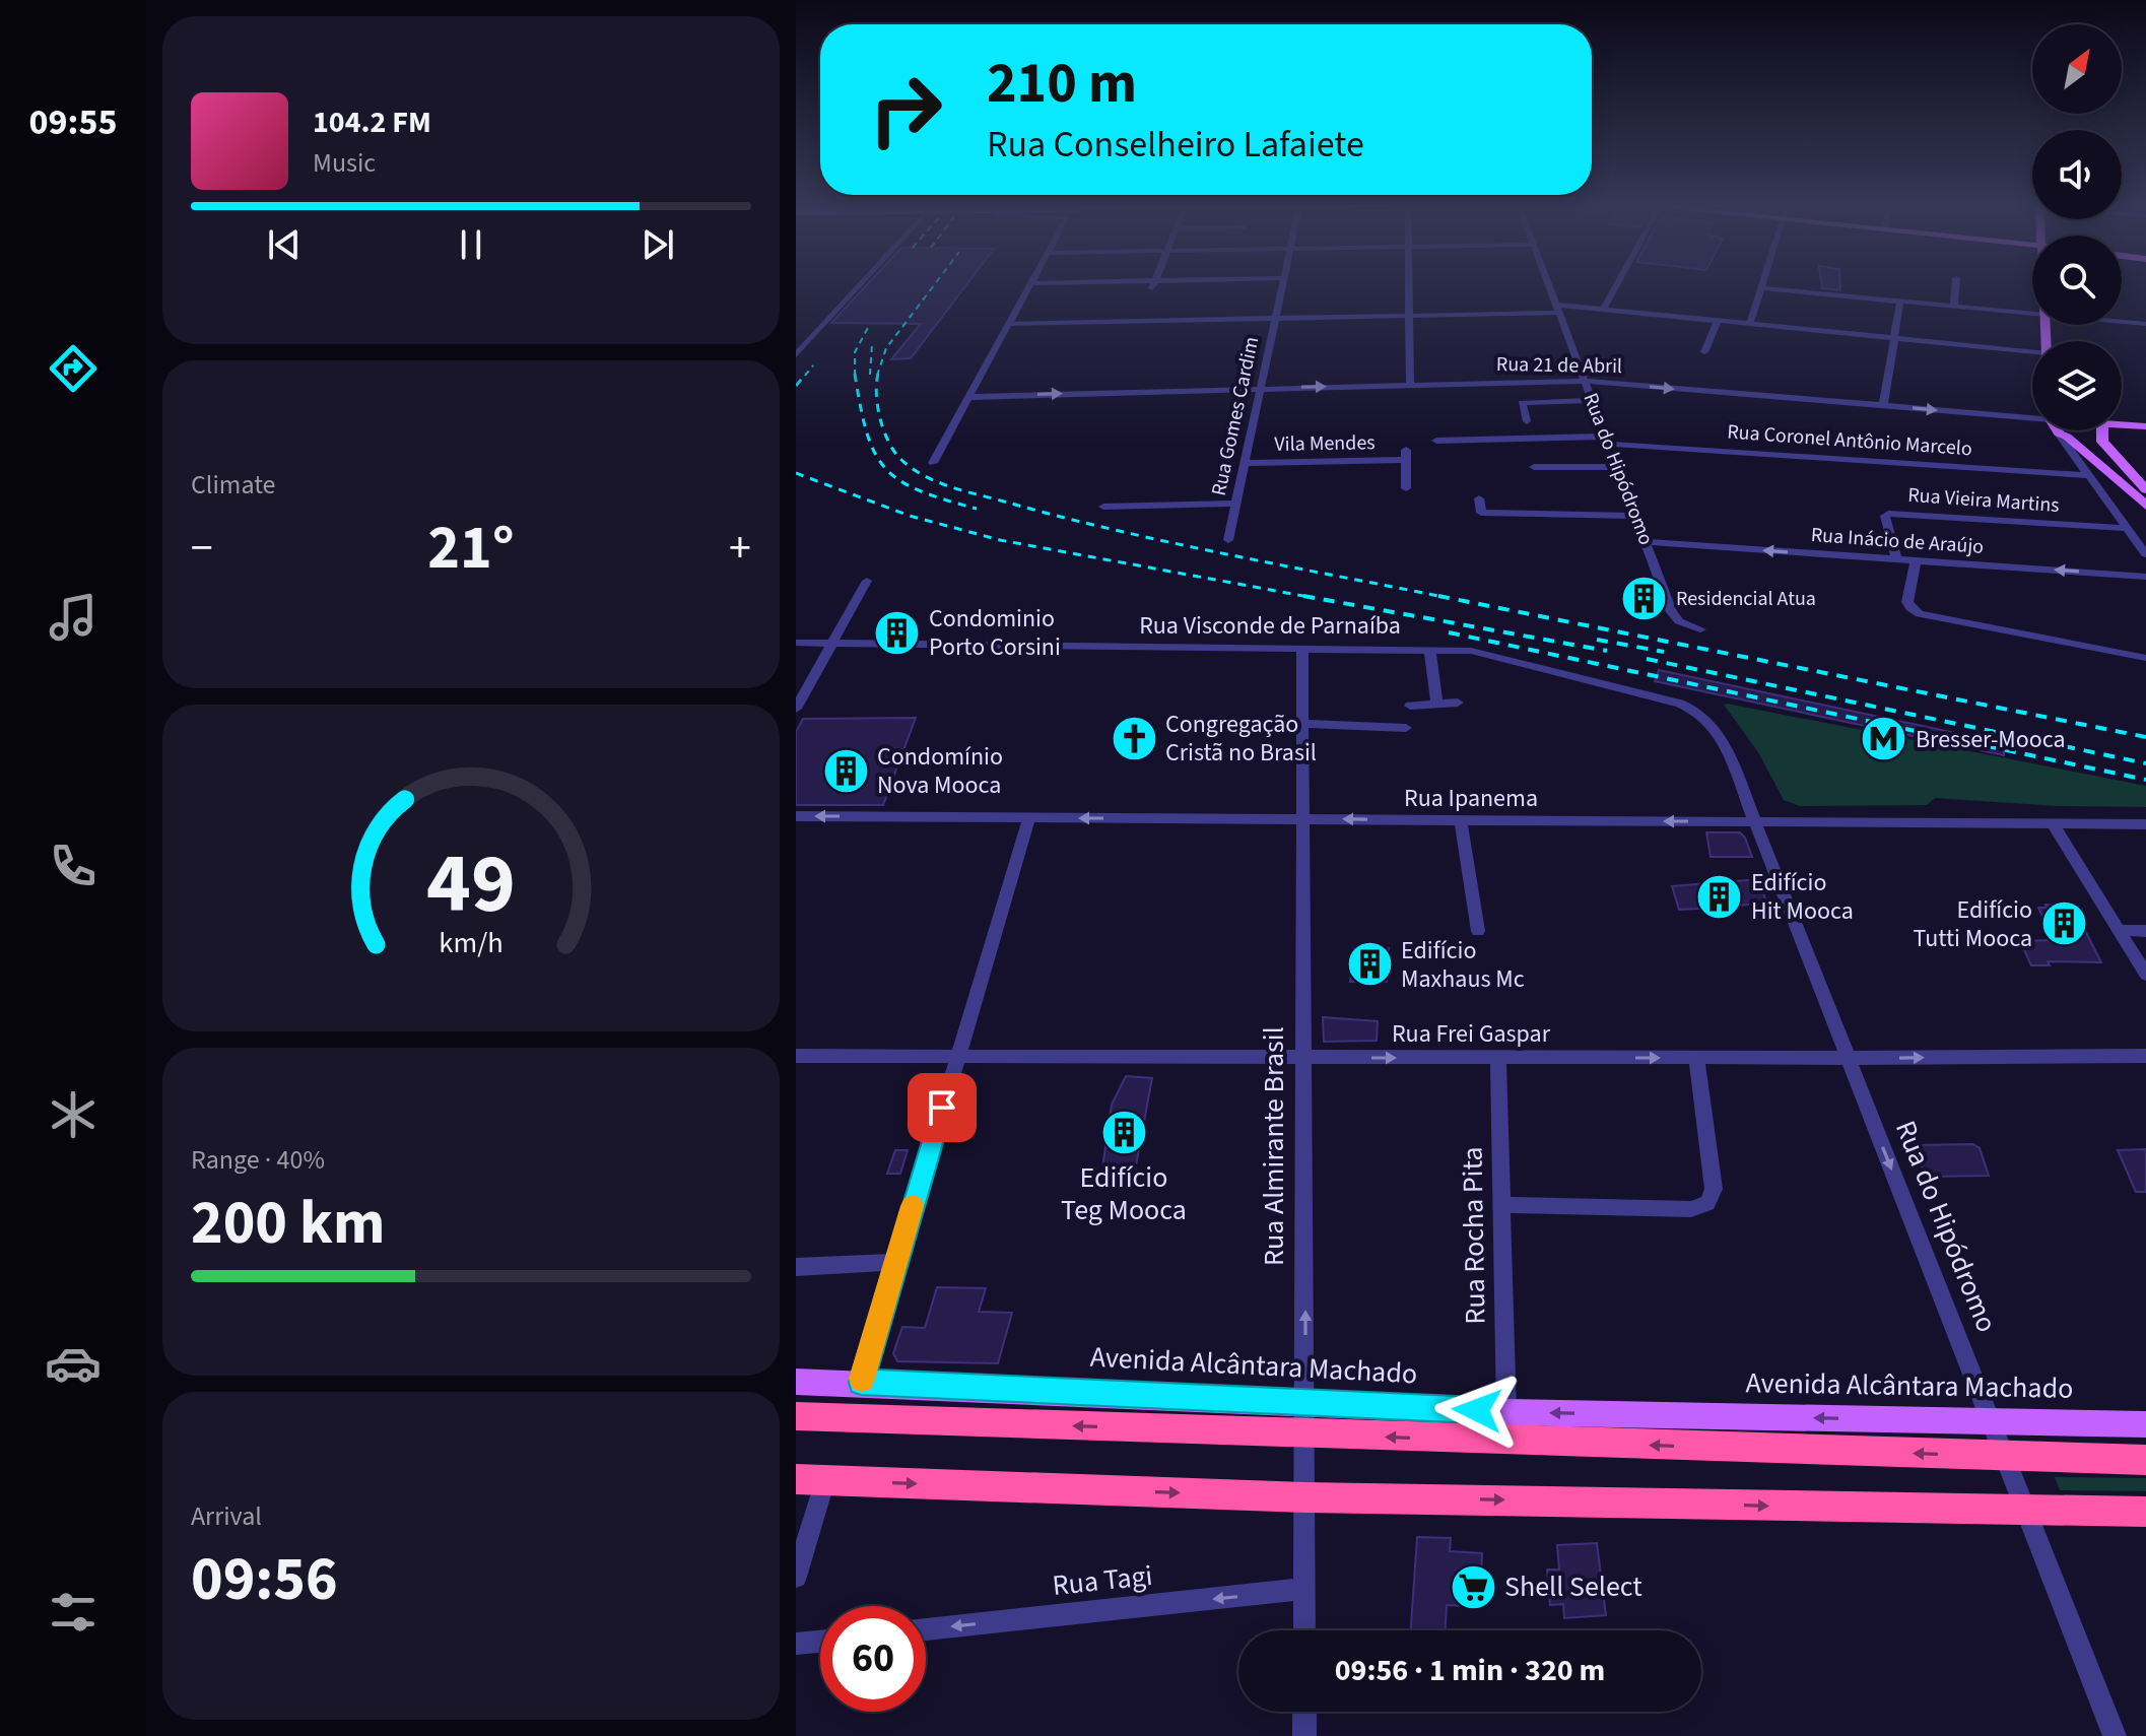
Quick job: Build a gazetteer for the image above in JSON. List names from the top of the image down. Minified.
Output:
{"streets":{"main road":["Rua 21 de Abril","Avenida Alcântara Machado"],"street":["Rua Gomes Cardim","Rua Coronel Antônio Marcelo","Vila Mendes","Rua do Hipódromo","Rua Vieira Martins","Rua Inácio de Araújo","Rua Visconde de Parnaíba","Rua Ipanema","Rua Frei Gaspar","Rua Almirante Brasil","Rua Rocha Pita","Rua Tagi"]},"crossings":[["Rua 21 de Abril","Rua Gomes Cardim"],["Rua 21 de Abril","Rua do Hipódromo"],["Rua Gomes Cardim","Vila Mendes"],["Rua Coronel Antônio Marcelo","Rua do Hipódromo"],["Rua do Hipódromo","Rua Inácio de Araújo"],["Rua do Hipódromo","Rua Visconde de Parnaíba"],["Rua do Hipódromo","Rua Ipanema"],["Rua do Hipódromo","Rua Frei Gaspar"],["Rua do Hipódromo","Avenida Alcântara Machado"],["Rua Vieira Martins","Rua Inácio de Araújo"],["Rua Visconde de Parnaíba","Rua Almirante Brasil"],["Rua Ipanema","Rua Almirante Brasil"],["Rua Frei Gaspar","Rua Almirante Brasil"],["Rua Frei Gaspar","Rua Rocha Pita"],["Rua Almirante Brasil","Avenida Alcântara Machado"],["Rua Almirante Brasil","Rua Tagi"],["Rua Rocha Pita","Avenida Alcântara Machado"]],"one_way":["Rua Inácio de Araújo","Rua Ipanema","Rua Frei Gaspar","Rua Almirante Brasil","Avenida Alcântara Machado","Rua Tagi"],"places":{"building":["Residencial Atua","Condominio Porto Corsini","Condomínio Nova Mooca","Edifício Hit Mooca","Edifício Tutti Mooca","Edifício Maxhaus Mc","Edifício Teg Mooca"],"church":["Congregação Cristã no Brasil"],"metro station":["Bresser-Mooca"],"supermarket":["Shell Select"]},"north":"top right","page":{"tabs":"09:55","turn":["210 m","Rua Conselheiro Lafaiete"],"song":["104.2 FM","Music"],"tile":["Climate",["Range · 40%","200 km"],["Arrival","09:56"]],"heat":["−","21°","+"],"limit":"60","trip":"09:56 · 1 min · 320 m","gauge":["49","km/h"]}}
